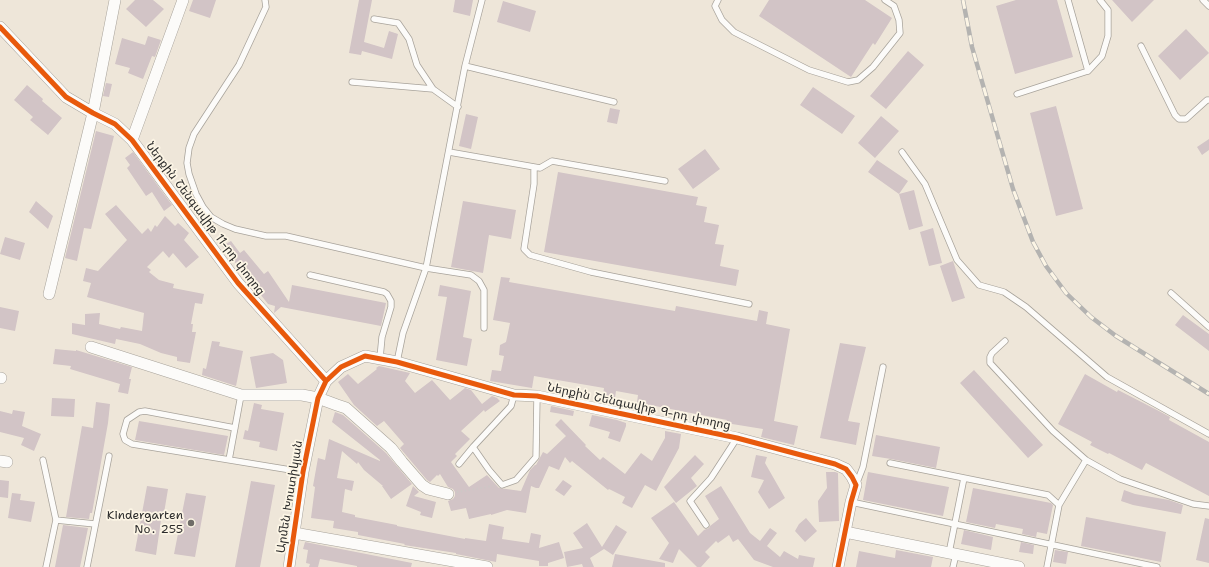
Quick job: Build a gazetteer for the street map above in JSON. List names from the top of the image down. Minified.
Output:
{"streets":{"street":["Ներքին Շենգավիթ 11-րդ փողոց","Ներքին Շենգավիթ 9-րդ փողոց","Արմեն Խոստիկյան"]},"crossings":[["Ներքին Շենգավիթ 11-րդ փողոց","Արմեն Խոստիկյան"],["Ներքին Շենգավիթ 9-րդ փողոց","Արմեն Խոստիկյան"]],"places":["Kindergarten Nօ․ 255"]}
